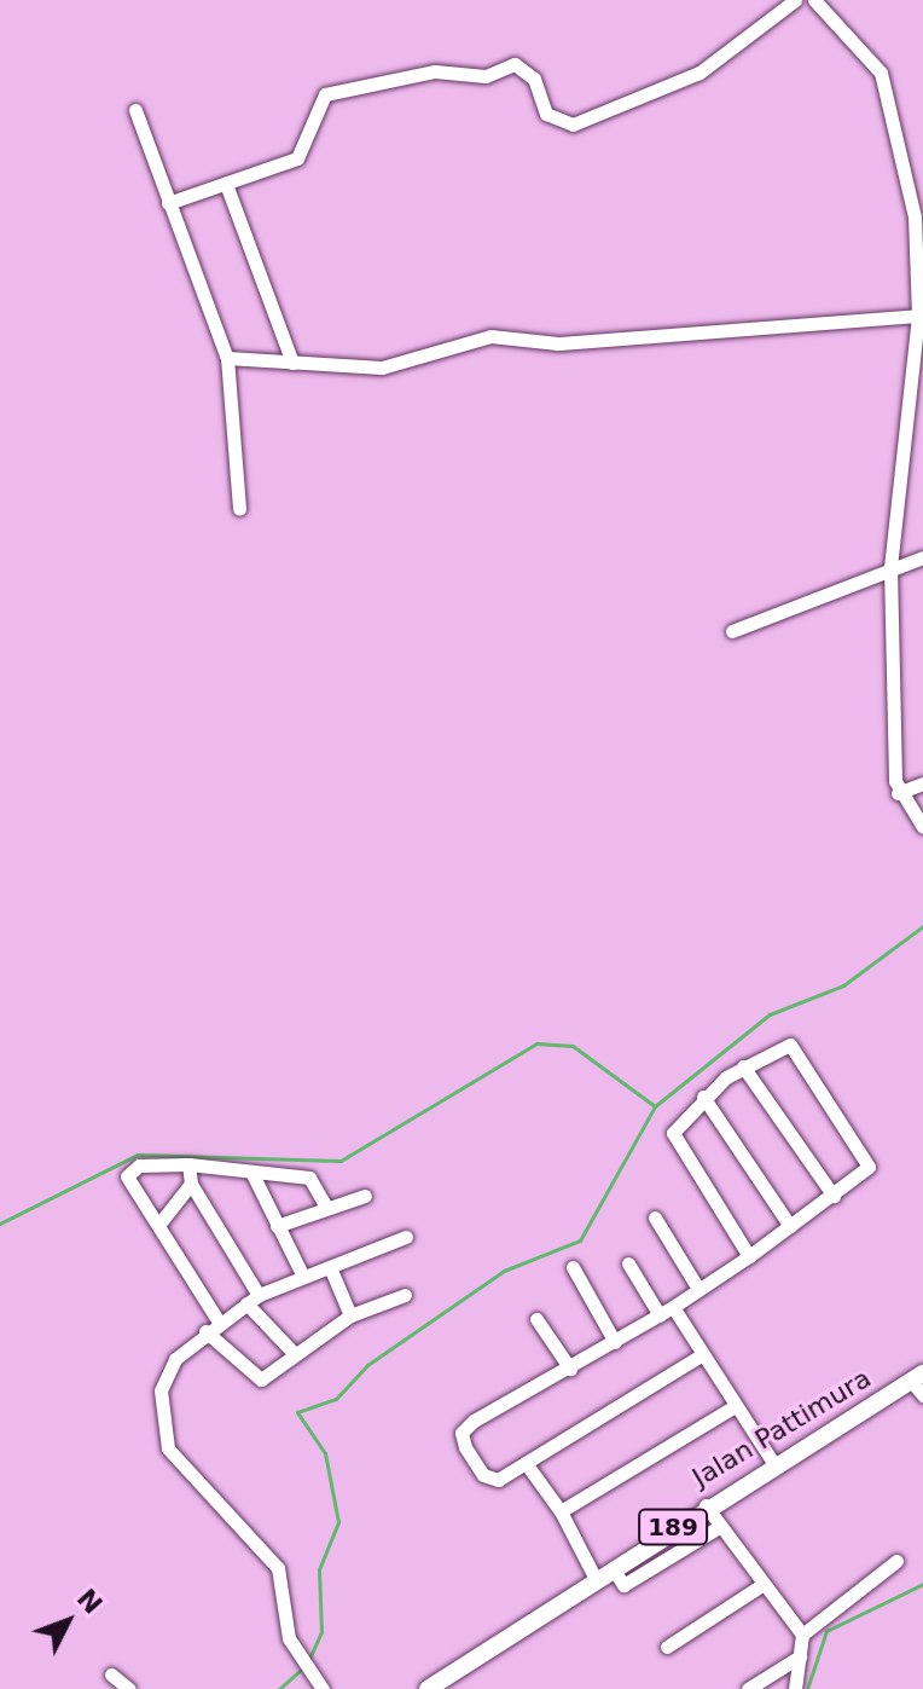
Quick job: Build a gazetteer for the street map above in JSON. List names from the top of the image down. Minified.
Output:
{"streets":{"main road":["Jalan Pattimura","189"]},"north":"top right"}
